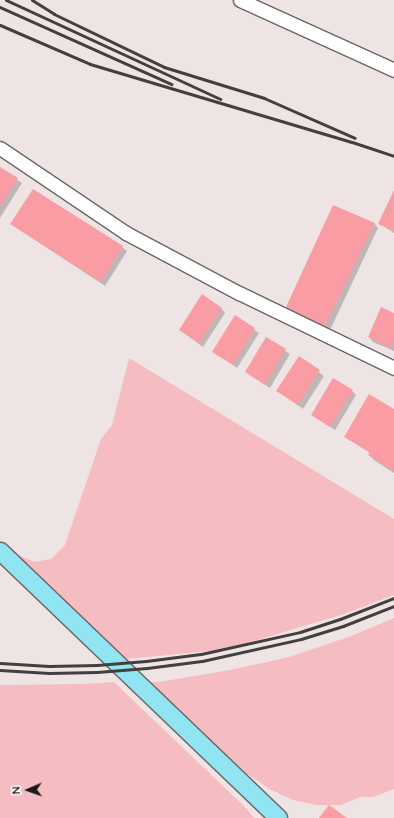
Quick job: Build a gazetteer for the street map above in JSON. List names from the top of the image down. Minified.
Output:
{"north":"left"}
